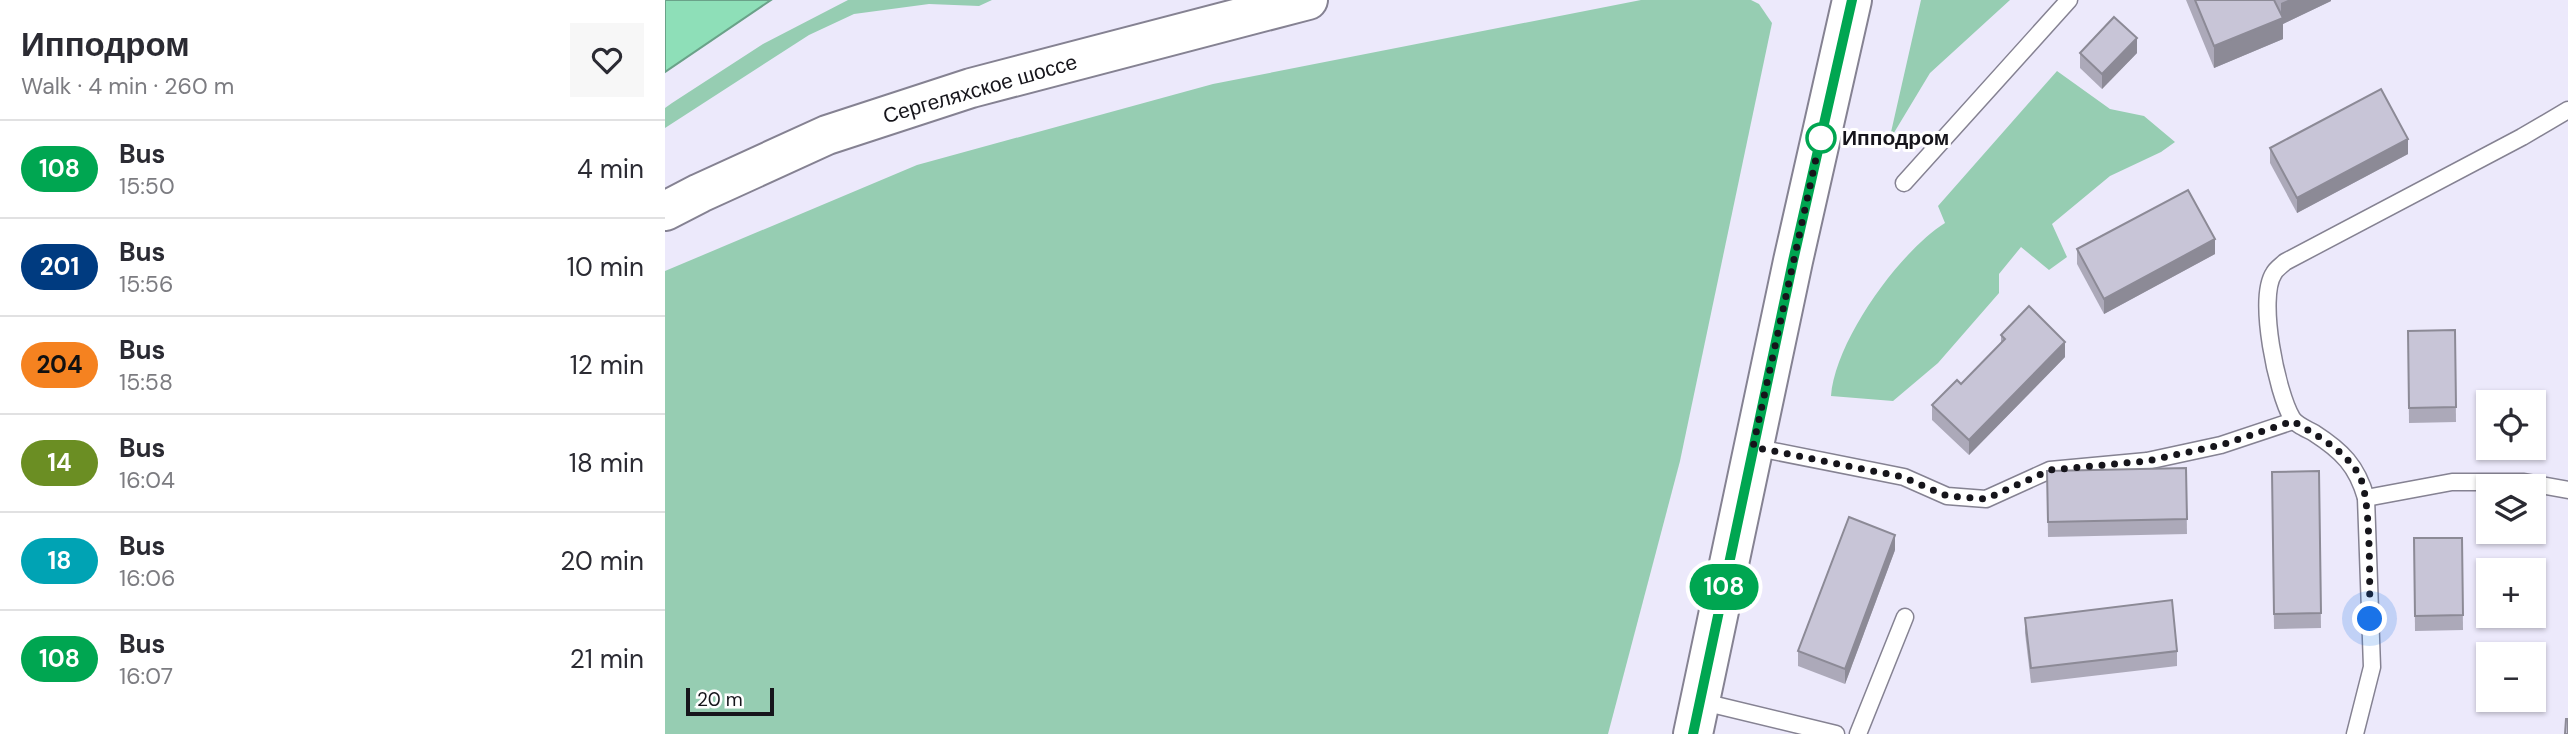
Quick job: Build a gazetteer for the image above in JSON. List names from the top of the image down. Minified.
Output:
{"streets":{"main road":["Сергеляхское шоссе"]},"places":["Ипподром"],"lines":["bus line 108"],"scale_bar":"20 m","page":{"heading":["Ипподром","Walk · 4 min · 260 m"],"on_map":"108","list":[{"mark":"108","name":"Bus","note":"15:50","value":"4 min"},{"mark":"201","name":"Bus","note":"15:56","value":"10 min"},{"mark":"204","name":"Bus","note":"15:58","value":"12 min"},{"mark":"14","name":"Bus","note":"16:04","value":"18 min"},{"mark":"18","name":"Bus","note":"16:06","value":"20 min"},{"mark":"108","name":"Bus","note":"16:07","value":"21 min"}],"map_buttons":["+","−"],"scale":"20 m"}}
